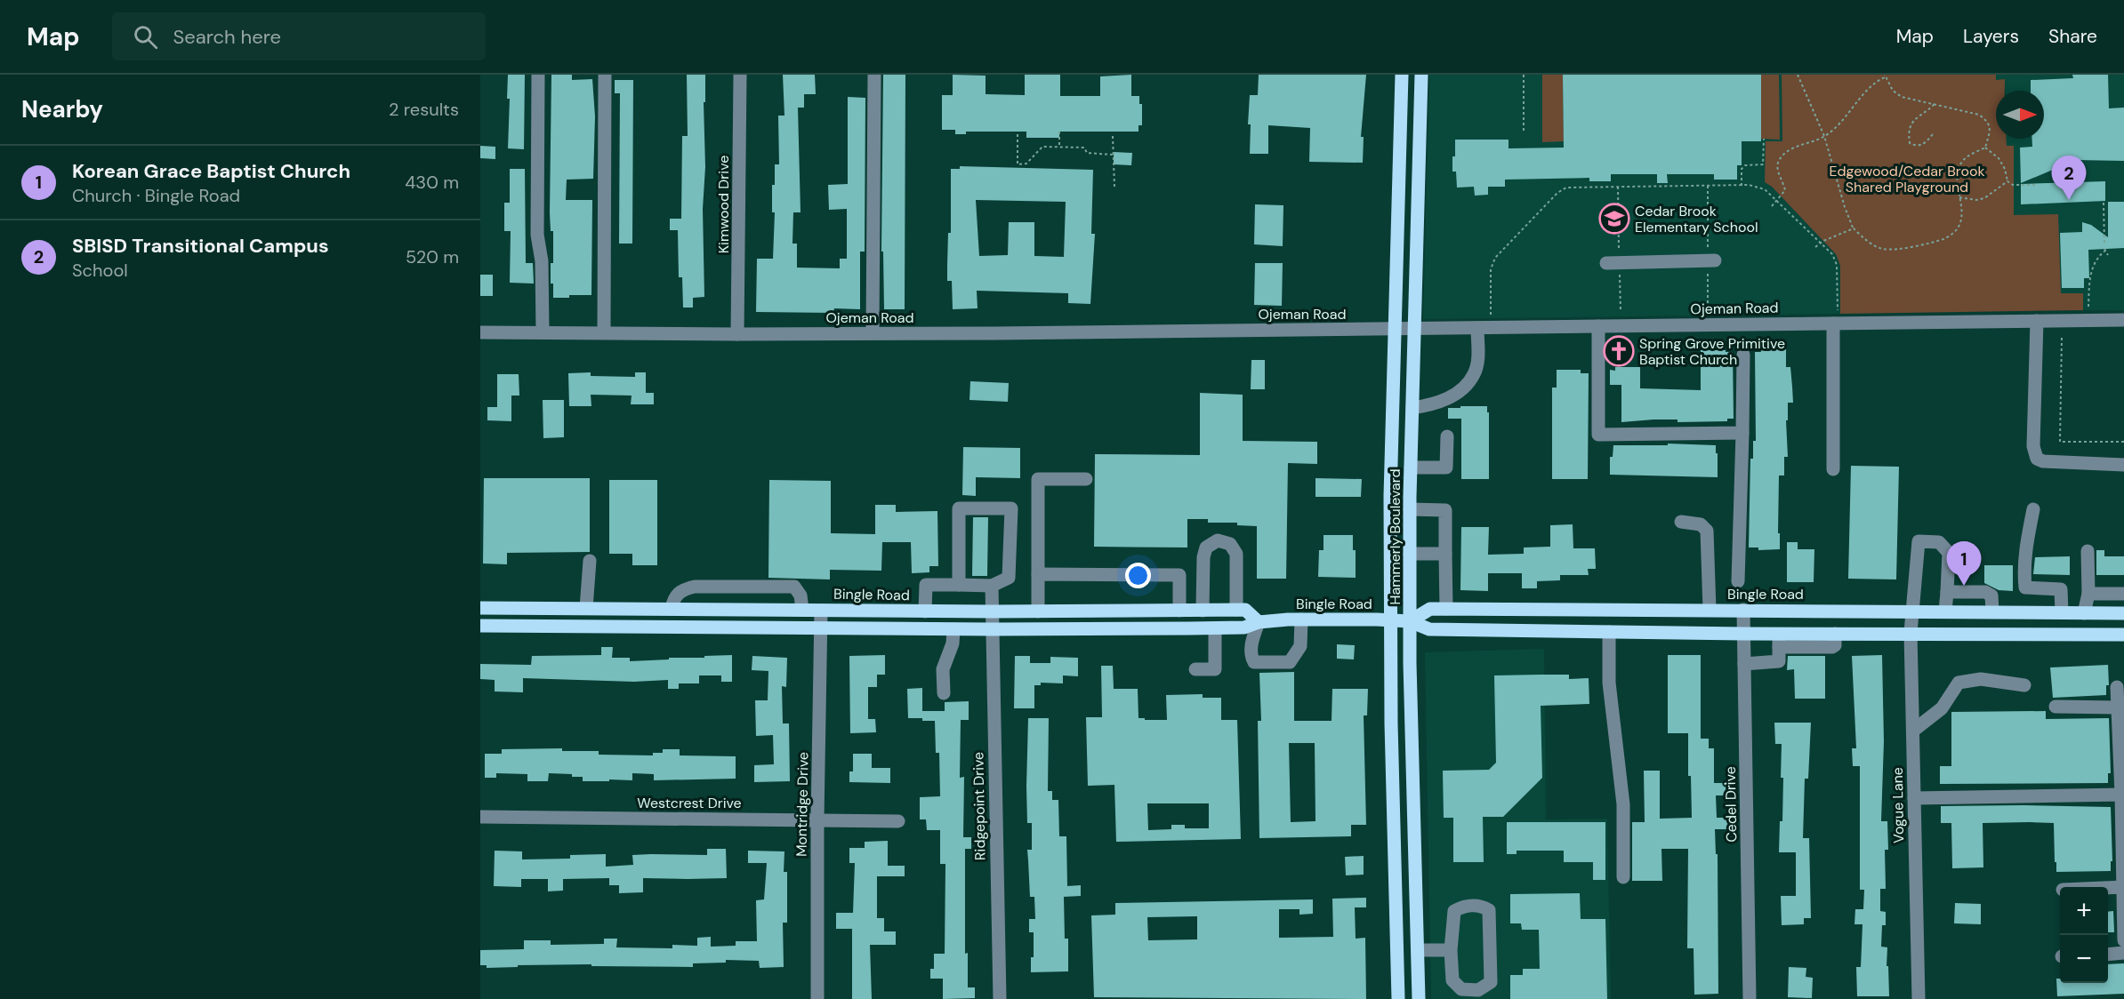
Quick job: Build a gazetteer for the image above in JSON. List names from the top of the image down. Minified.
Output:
{"streets":{"main road":["Hammerly Boulevard","Bingle Road"],"street":["Kimwood Drive","Ojeman Road","Westcrest Drive","Montridge Drive","Cedel Drive","Vogue Lane","Ridgepoint Drive"]},"crossings":[["Kimwood Drive","Ojeman Road"],["Ojeman Road","Hammerly Boulevard"],["Hammerly Boulevard","Bingle Road"],["Bingle Road","Montridge Drive"],["Bingle Road","Cedel Drive"],["Bingle Road","Vogue Lane"],["Bingle Road","Ridgepoint Drive"],["Westcrest Drive","Montridge Drive"]],"parks":["Edgewood/Cedar Brook Shared Playground"],"places":{"school or university":["Cedar Brook Elementary School"],"church":["Spring Grove Primitive Baptist Church"]},"north":"right","page":{"header":"Map","search":"Search here","nav":["Map","Layers","Share"],"heading":["Nearby","2 results"],"list":[{"mark":"1","name":"Korean Grace Baptist Church","note":"Church · Bingle Road","value":"430 m"},{"mark":"2","name":"SBISD Transitional Campus","note":"School","value":"520 m"}],"pins":["2","1"],"map_buttons":["+","−"]}}
